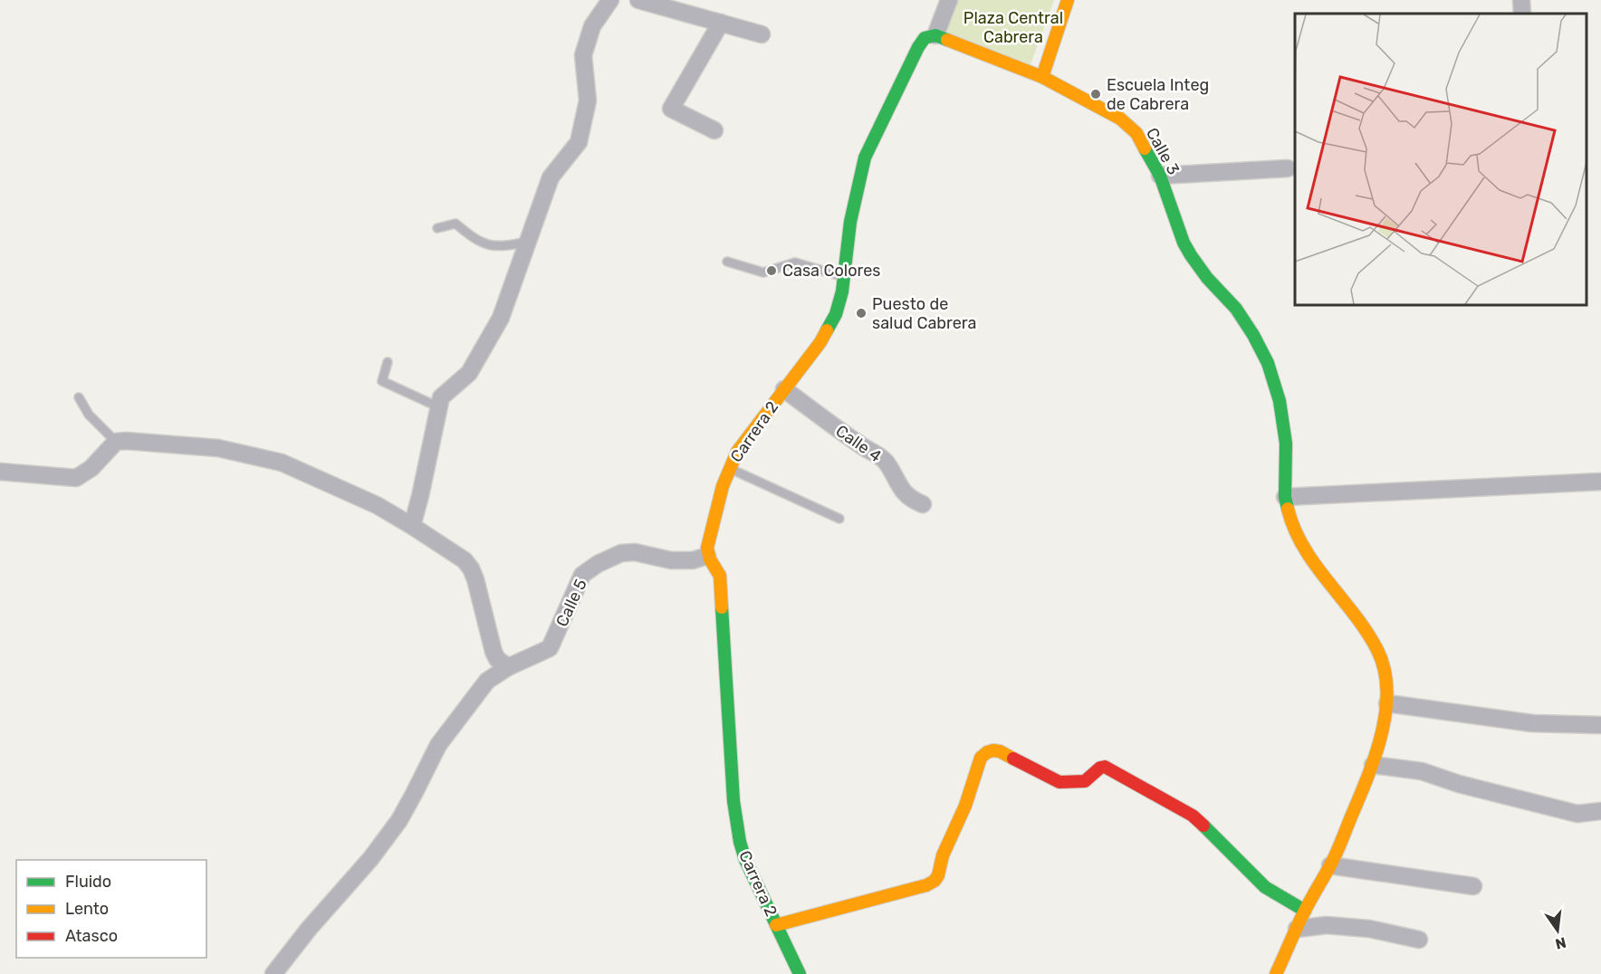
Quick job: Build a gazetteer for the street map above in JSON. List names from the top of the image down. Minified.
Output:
{"streets":{"street":["Calle 3","Carrera 2","Calle 4","Calle 5"]},"crossings":[["Calle 3","Carrera 2"],["Carrera 2","Calle 4"],["Carrera 2","Calle 5"]],"parks":["Plaza Central Cabrera"],"places":["Escuela Integ de Cabrera","Casa Colores","Puesto de salud Cabrera"],"legend":["Fluido","Lento","Atasco"],"north":"bottom"}
